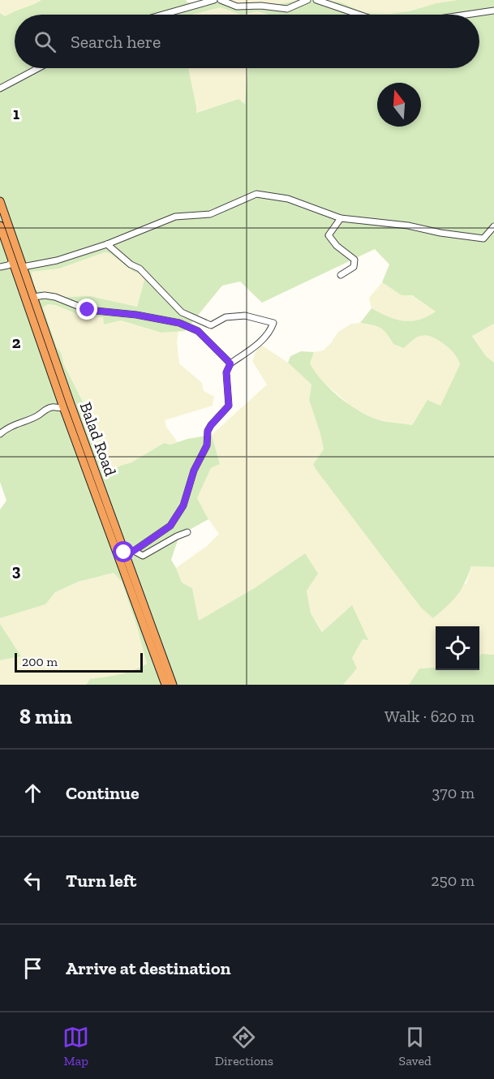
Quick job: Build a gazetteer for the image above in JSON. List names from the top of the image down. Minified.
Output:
{"streets":{"highway":["Balad Road"]},"scale_bar":"200 m","north":"top","page":{"search":"Search here","scale":"200 m","heading":["8 min","Walk · 620 m"],"list":[["Continue","370 m"],["Turn left","250 m"],"Arrive at destination"],"nav":["Map","Directions","Saved"]},"grid":{"rows":["1","2","3"]}}
